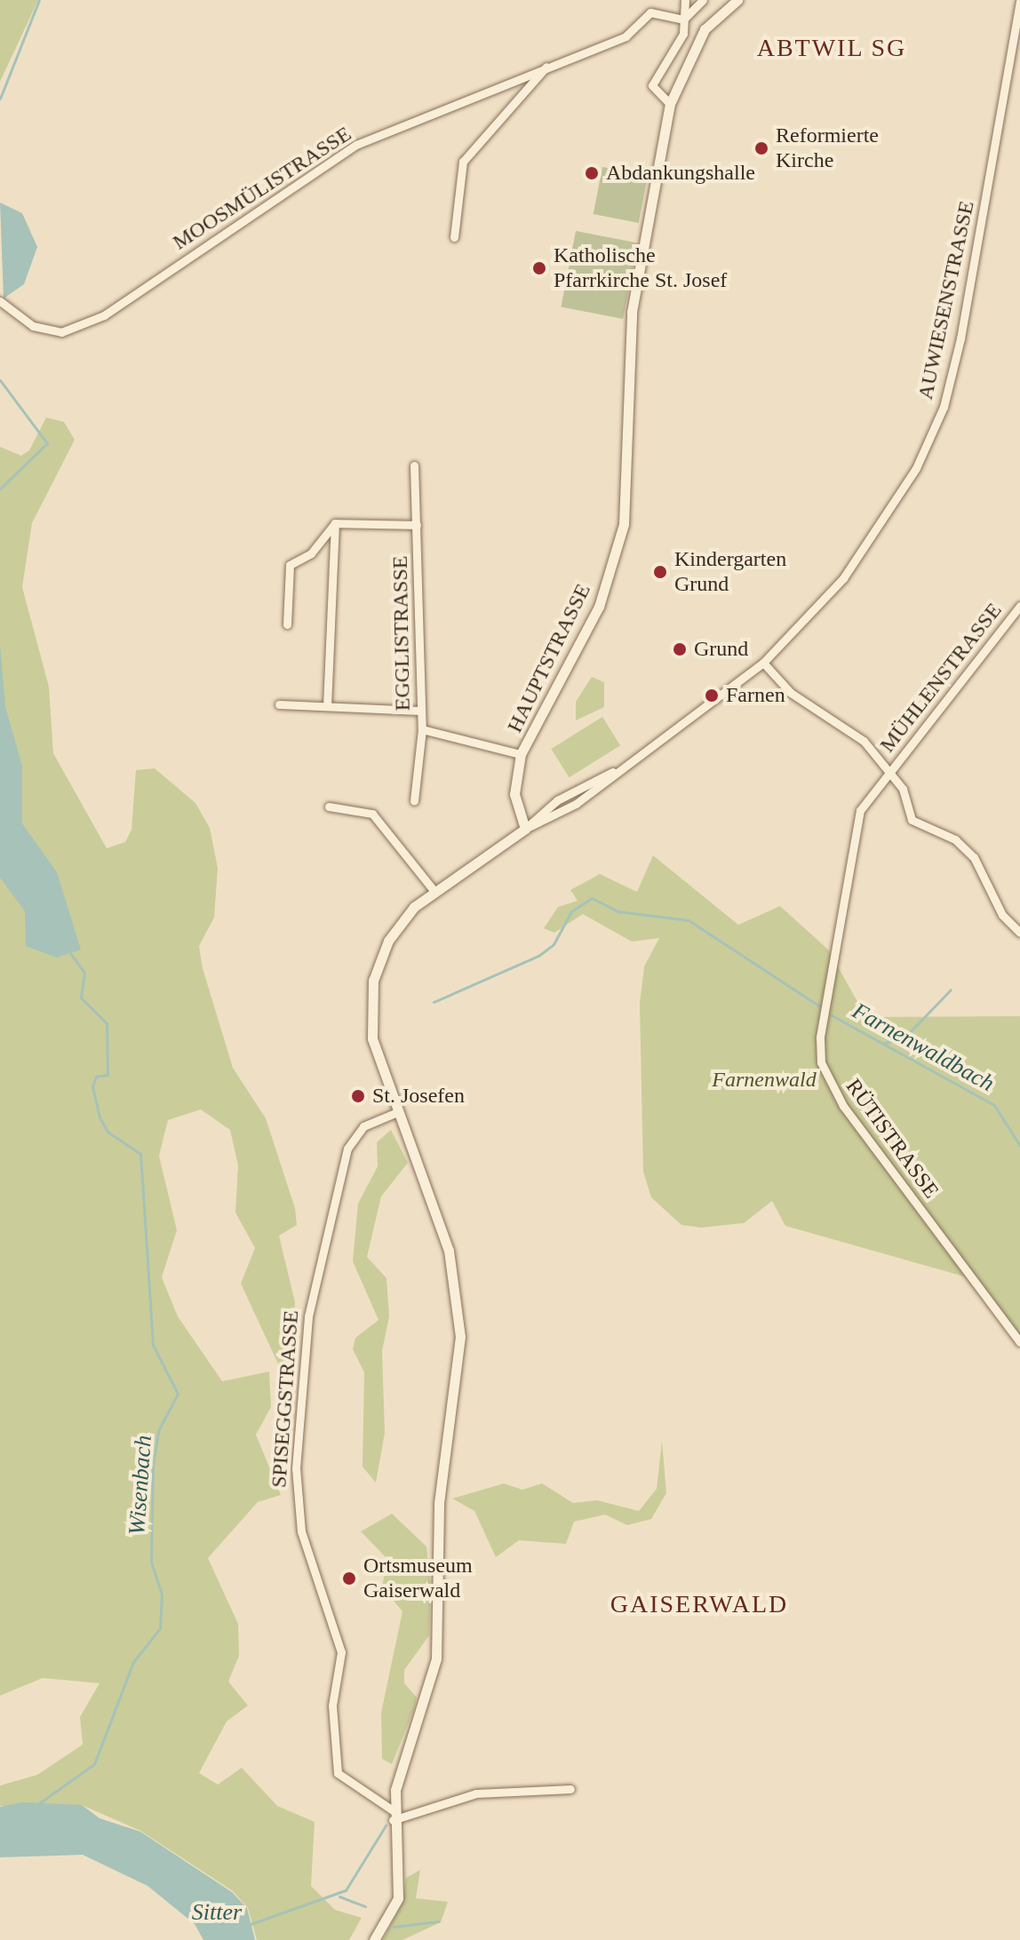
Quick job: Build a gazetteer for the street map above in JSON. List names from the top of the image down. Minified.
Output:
{"streets":{"street":["MOOSMÜLISTRASSE","AUWIESENSTRASSE","EGGLISTRASSE","HAUPTSTRASSE","MÜHLENSTRASSE","RÜTISTRASSE","SPISEGGSTRASSE"]},"crossings":[["AUWIESENSTRASSE","HAUPTSTRASSE"],["MÜHLENSTRASSE","RÜTISTRASSE"]],"districts":["ABTWIL SG","GAISERWALD"],"water":["Farnenwaldbach","Wisenbach","Sitter"],"parks":["Farnenwald"],"places":["Reformierte Kirche","Abdankungshalle","Katholische Pfarrkirche St. Josef","Kindergarten Grund","Grund","Farnen","St. Josefen","Ortsmuseum Gaiserwald"]}
